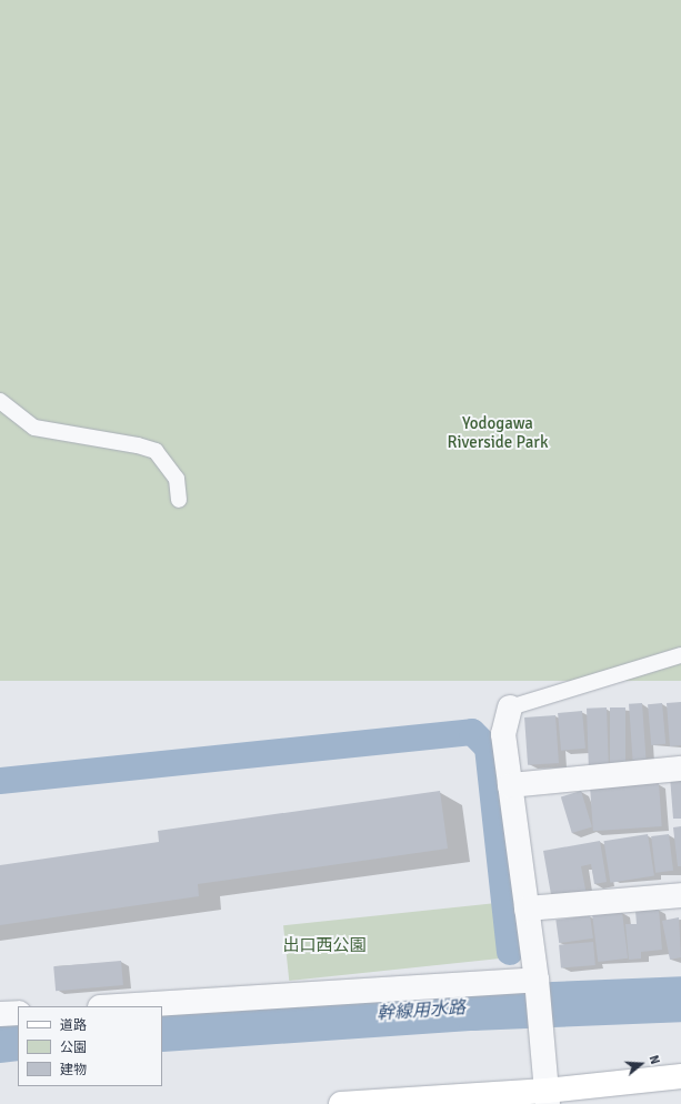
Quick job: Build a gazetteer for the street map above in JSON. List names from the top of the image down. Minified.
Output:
{"water":["幹線用水路"],"parks":["Yodogawa Riverside Park","出口西公園"],"legend":["道路","公園","建物"],"north":"right"}
